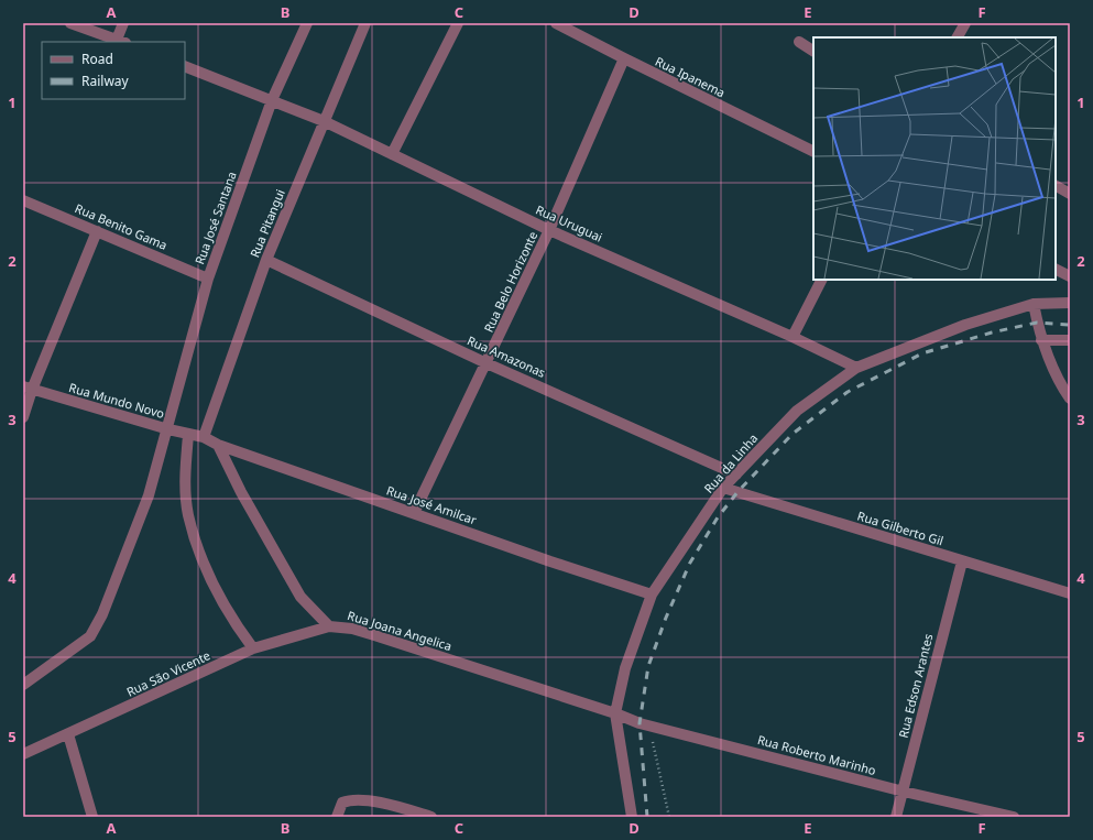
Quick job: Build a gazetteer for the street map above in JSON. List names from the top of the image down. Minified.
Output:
{"streets":{"street":["Rua Ipanema","Rua José Santana","Rua Pitangui","Rua Uruguai","Rua Benito Gama","Rua Belo Horizonte","Rua Amazonas","Rua Mundo Novo","Rua da Linha","Rua José Amilcar","Rua Gilberto Gil","Rua Joana Angelica","Rua São Vicente","Rua Edson Arantes","Rua Roberto Marinho"]},"crossings":[["Rua Ipanema","Rua Belo Horizonte"],["Rua José Santana","Rua Uruguai"],["Rua José Santana","Rua Benito Gama"],["Rua José Santana","Rua Mundo Novo"],["Rua Pitangui","Rua Uruguai"],["Rua Pitangui","Rua Amazonas"],["Rua Pitangui","Rua Mundo Novo"],["Rua Pitangui","Rua José Amilcar"],["Rua Uruguai","Rua Belo Horizonte"],["Rua Uruguai","Rua da Linha"],["Rua Belo Horizonte","Rua Amazonas"],["Rua Belo Horizonte","Rua José Amilcar"],["Rua Amazonas","Rua da Linha"],["Rua Mundo Novo","Rua José Amilcar"],["Rua da Linha","Rua José Amilcar"],["Rua da Linha","Rua Gilberto Gil"],["Rua da Linha","Rua Joana Angelica"],["Rua da Linha","Rua Roberto Marinho"],["Rua José Amilcar","Rua Joana Angelica"],["Rua Gilberto Gil","Rua Edson Arantes"],["Rua Joana Angelica","Rua São Vicente"],["Rua Joana Angelica","Rua Roberto Marinho"],["Rua Edson Arantes","Rua Roberto Marinho"]],"legend":["Road","Railway"],"grid":{"columns":["A","B","C","D","E","F"],"rows":["1","2","3","4","5"]}}
